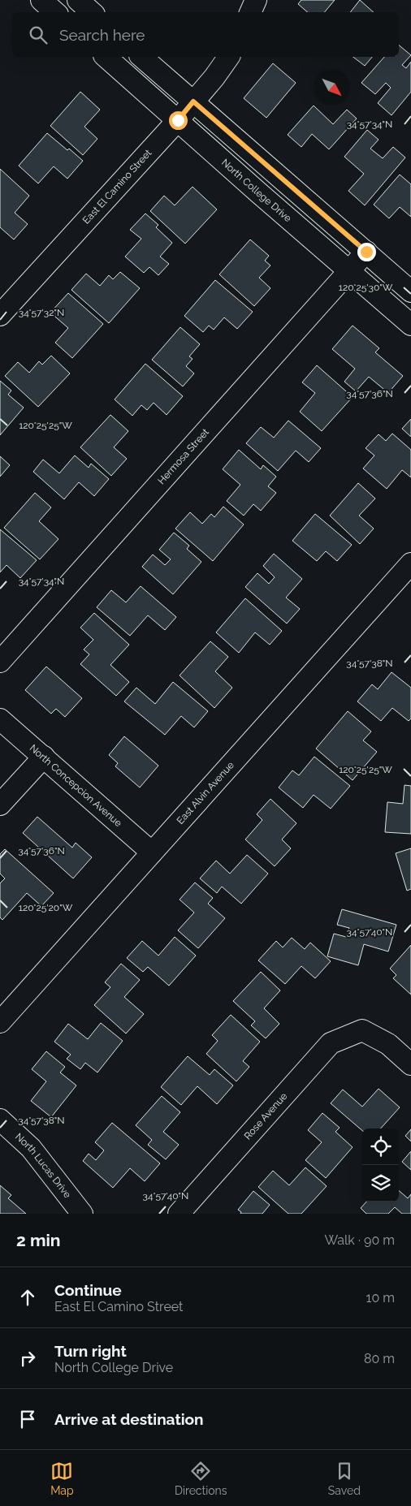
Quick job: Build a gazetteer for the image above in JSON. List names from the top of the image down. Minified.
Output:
{"streets":{"street":["East El Camino Street","North College Drive","Hermosa Street","North Concepcion Avenue","East Alvin Avenue","Rose Avenue","North Lucas Drive"]},"crossings":[["East El Camino Street","North College Drive"],["North College Drive","Hermosa Street"],["North Concepcion Avenue","East Alvin Avenue"]],"north":"bottom right","page":{"search":"Search here","heading":["2 min","Walk · 90 m"],"list":[["Continue","East El Camino Street","10 m"],["Turn right","North College Drive","80 m"],"Arrive at destination"],"nav":["Map","Directions","Saved"]},"coordinates":["34°57'34\"N","120°25'30\"W","34°57'32\"N","34°57'36\"N","120°25'25\"W","34°57'38\"N","120°25'20\"W","34°57'40\"N"]}
